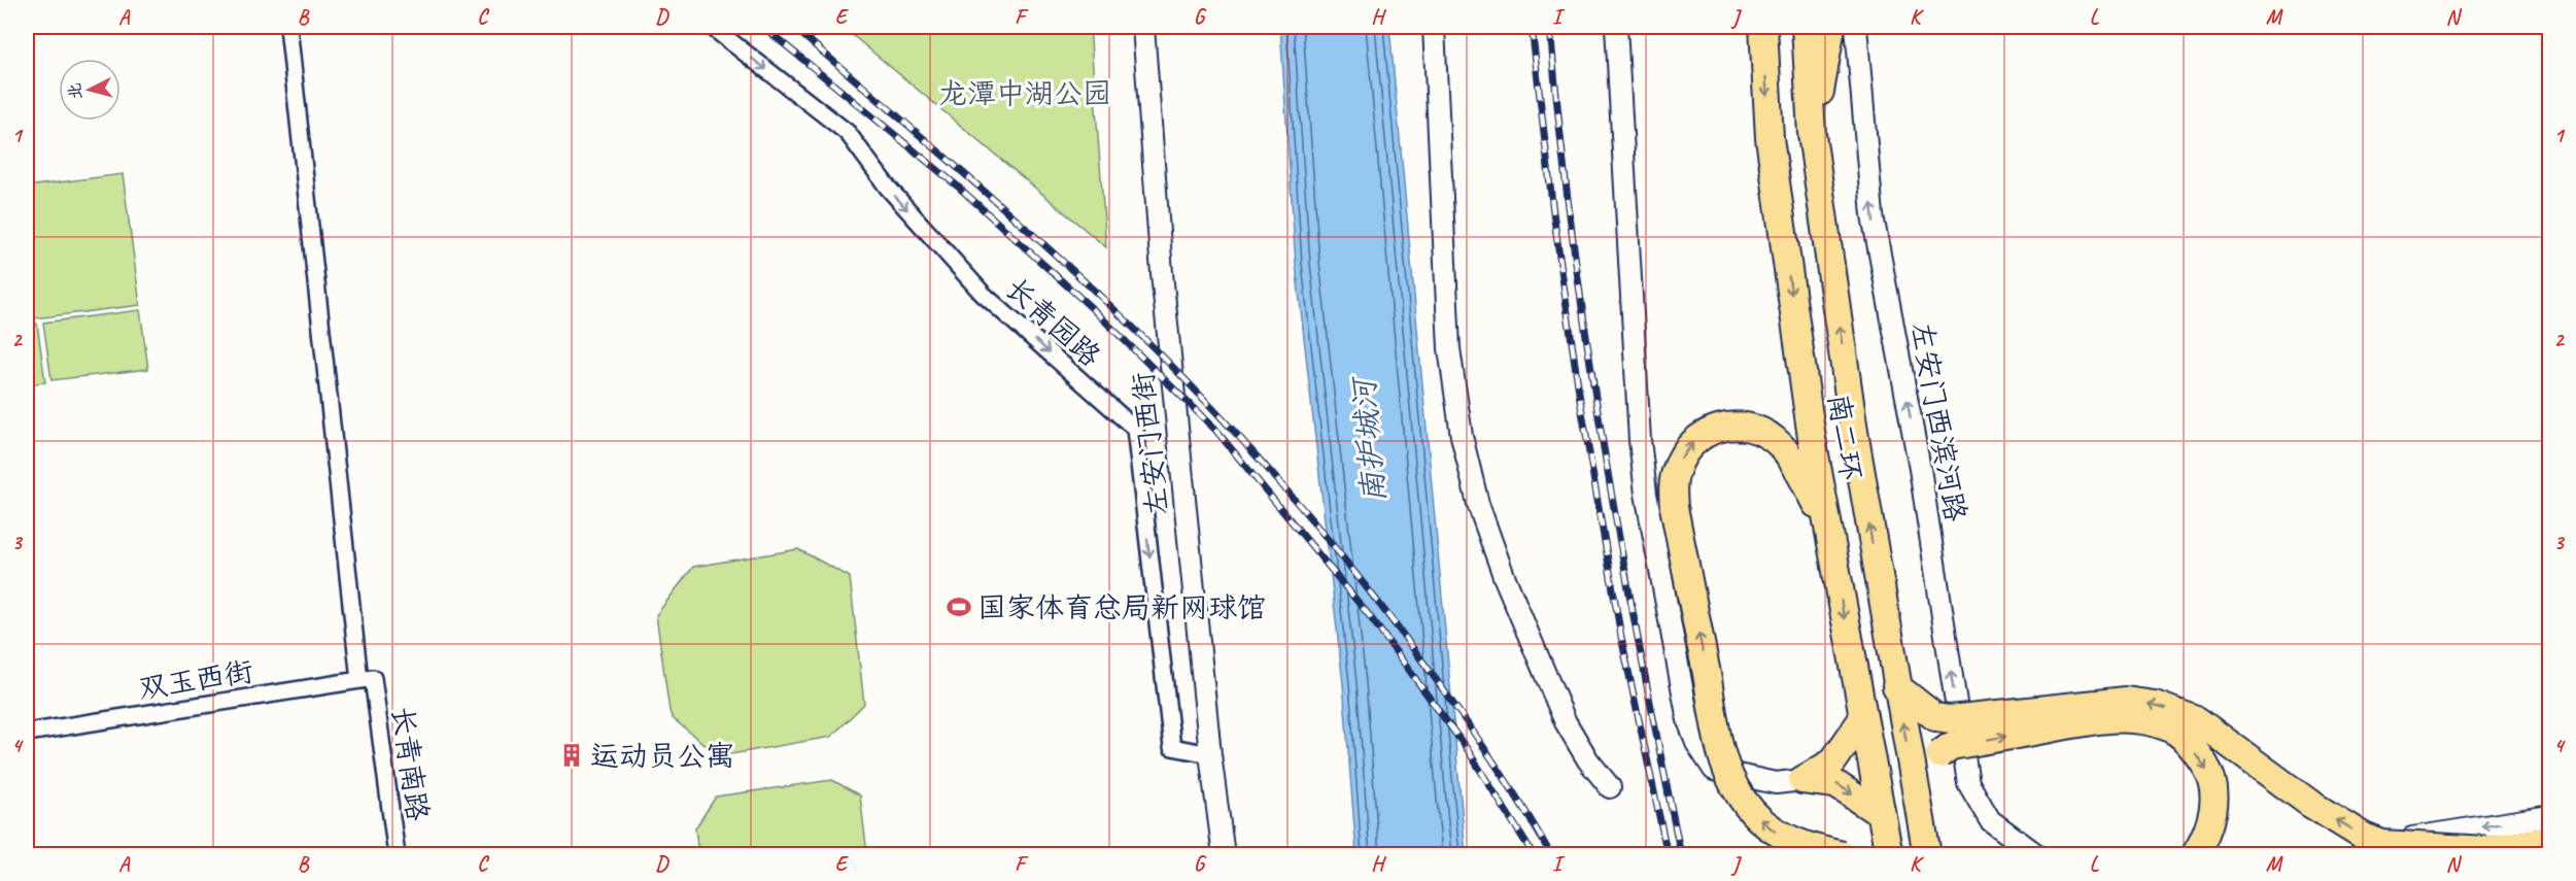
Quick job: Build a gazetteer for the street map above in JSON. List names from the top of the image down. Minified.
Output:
{"streets":{"highway":["南二环"],"street":["长青园路","左安门西滨河路","左安门西街","双玉西街","长青南路"]},"crossings":[["长青园路","左安门西街"],["双玉西街","长青南路"]],"one_way":["长青园路","左安门西滨河路"],"water":["南护城河"],"parks":["龙潭中湖公园"],"places":{"sports":["国家体育总局新网球馆"],"building":["运动员公寓"]},"north":"left","grid":{"columns":["A","B","C","D","E","F","G","H","I","J","K","L","M","N"],"rows":["1","2","3","4"]}}
